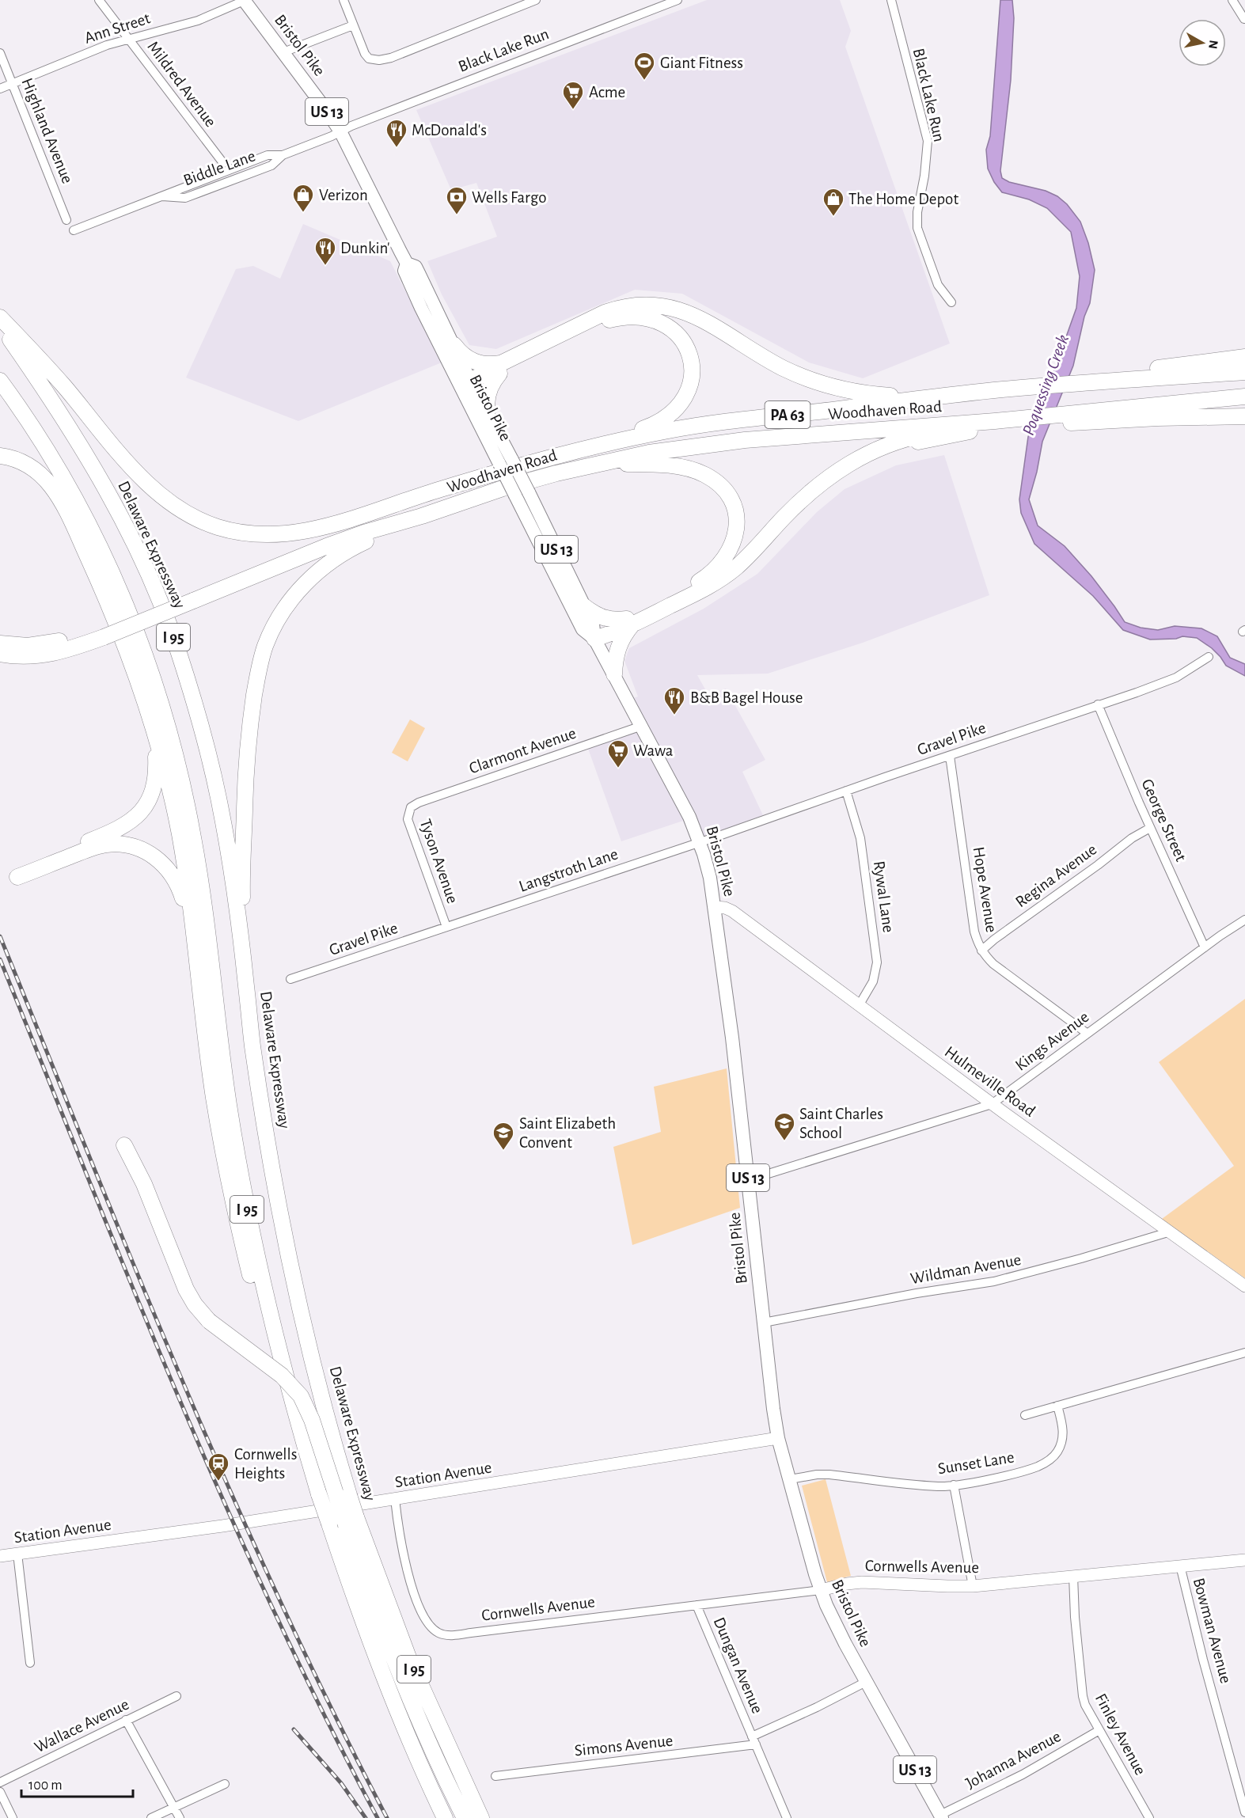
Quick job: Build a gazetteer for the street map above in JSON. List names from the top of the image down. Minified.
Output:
{"streets":{"highway":["Woodhaven Road","PA 63","Delaware Expressway","I 95"],"main road":["Bristol Pike","US 13"],"street":["Ann Street","Black Lake Run","Mildred Avenue","Highland Avenue","Biddle Lane","Gravel Pike","Clarmont Avenue","George Street","Tyson Avenue","Langstroth Lane","Regina Avenue","Hope Avenue","Rywal Lane","Kings Avenue","Hulmeville Road","Wildman Avenue","Sunset Lane","Station Avenue","Cornwells Avenue","Bowman Avenue","Dungan Avenue","Wallace Avenue","Finley Avenue","Simons Avenue","Johanna Avenue"]},"crossings":[["Ann Street","Bristol Pike"],["Ann Street","Mildred Avenue"],["Ann Street","Highland Avenue"],["Bristol Pike","Black Lake Run"],["Bristol Pike","Biddle Lane"],["Bristol Pike","Gravel Pike"],["Bristol Pike","Clarmont Avenue"],["Bristol Pike","Langstroth Lane"],["Bristol Pike","Kings Avenue"],["Bristol Pike","Hulmeville Road"],["Bristol Pike","Wildman Avenue"],["Bristol Pike","Sunset Lane"],["Bristol Pike","Station Avenue"],["Bristol Pike","Cornwells Avenue"],["Bristol Pike","Simons Avenue"],["Bristol Pike","Johanna Avenue"],["Black Lake Run","Biddle Lane"],["Gravel Pike","George Street"],["Gravel Pike","Tyson Avenue"],["Gravel Pike","Langstroth Lane"],["Gravel Pike","Hope Avenue"],["Gravel Pike","Rywal Lane"],["Clarmont Avenue","Tyson Avenue"],["George Street","Regina Avenue"],["George Street","Kings Avenue"],["Tyson Avenue","Langstroth Lane"],["Regina Avenue","Hope Avenue"],["Hope Avenue","Kings Avenue"],["Rywal Lane","Hulmeville Road"],["Kings Avenue","Hulmeville Road"],["Hulmeville Road","Wildman Avenue"],["Station Avenue","Cornwells Avenue"],["Cornwells Avenue","Bowman Avenue"],["Cornwells Avenue","Dungan Avenue"],["Cornwells Avenue","Finley Avenue"],["Dungan Avenue","Simons Avenue"],["Finley Avenue","Johanna Avenue"]],"water":["Poquessing Creek"],"places":{"sports":["Giant Fitness"],"supermarket":["Acme","Wawa"],"restaurant":["McDonald's","Dunkin'","B&B Bagel House"],"shop":["Verizon","The Home Depot"],"bank":["Wells Fargo"],"school or university":["Saint Charles School","Saint Elizabeth Convent"],"station":["Cornwells Heights"]},"scale_bar":"100 m","north":"right"}
